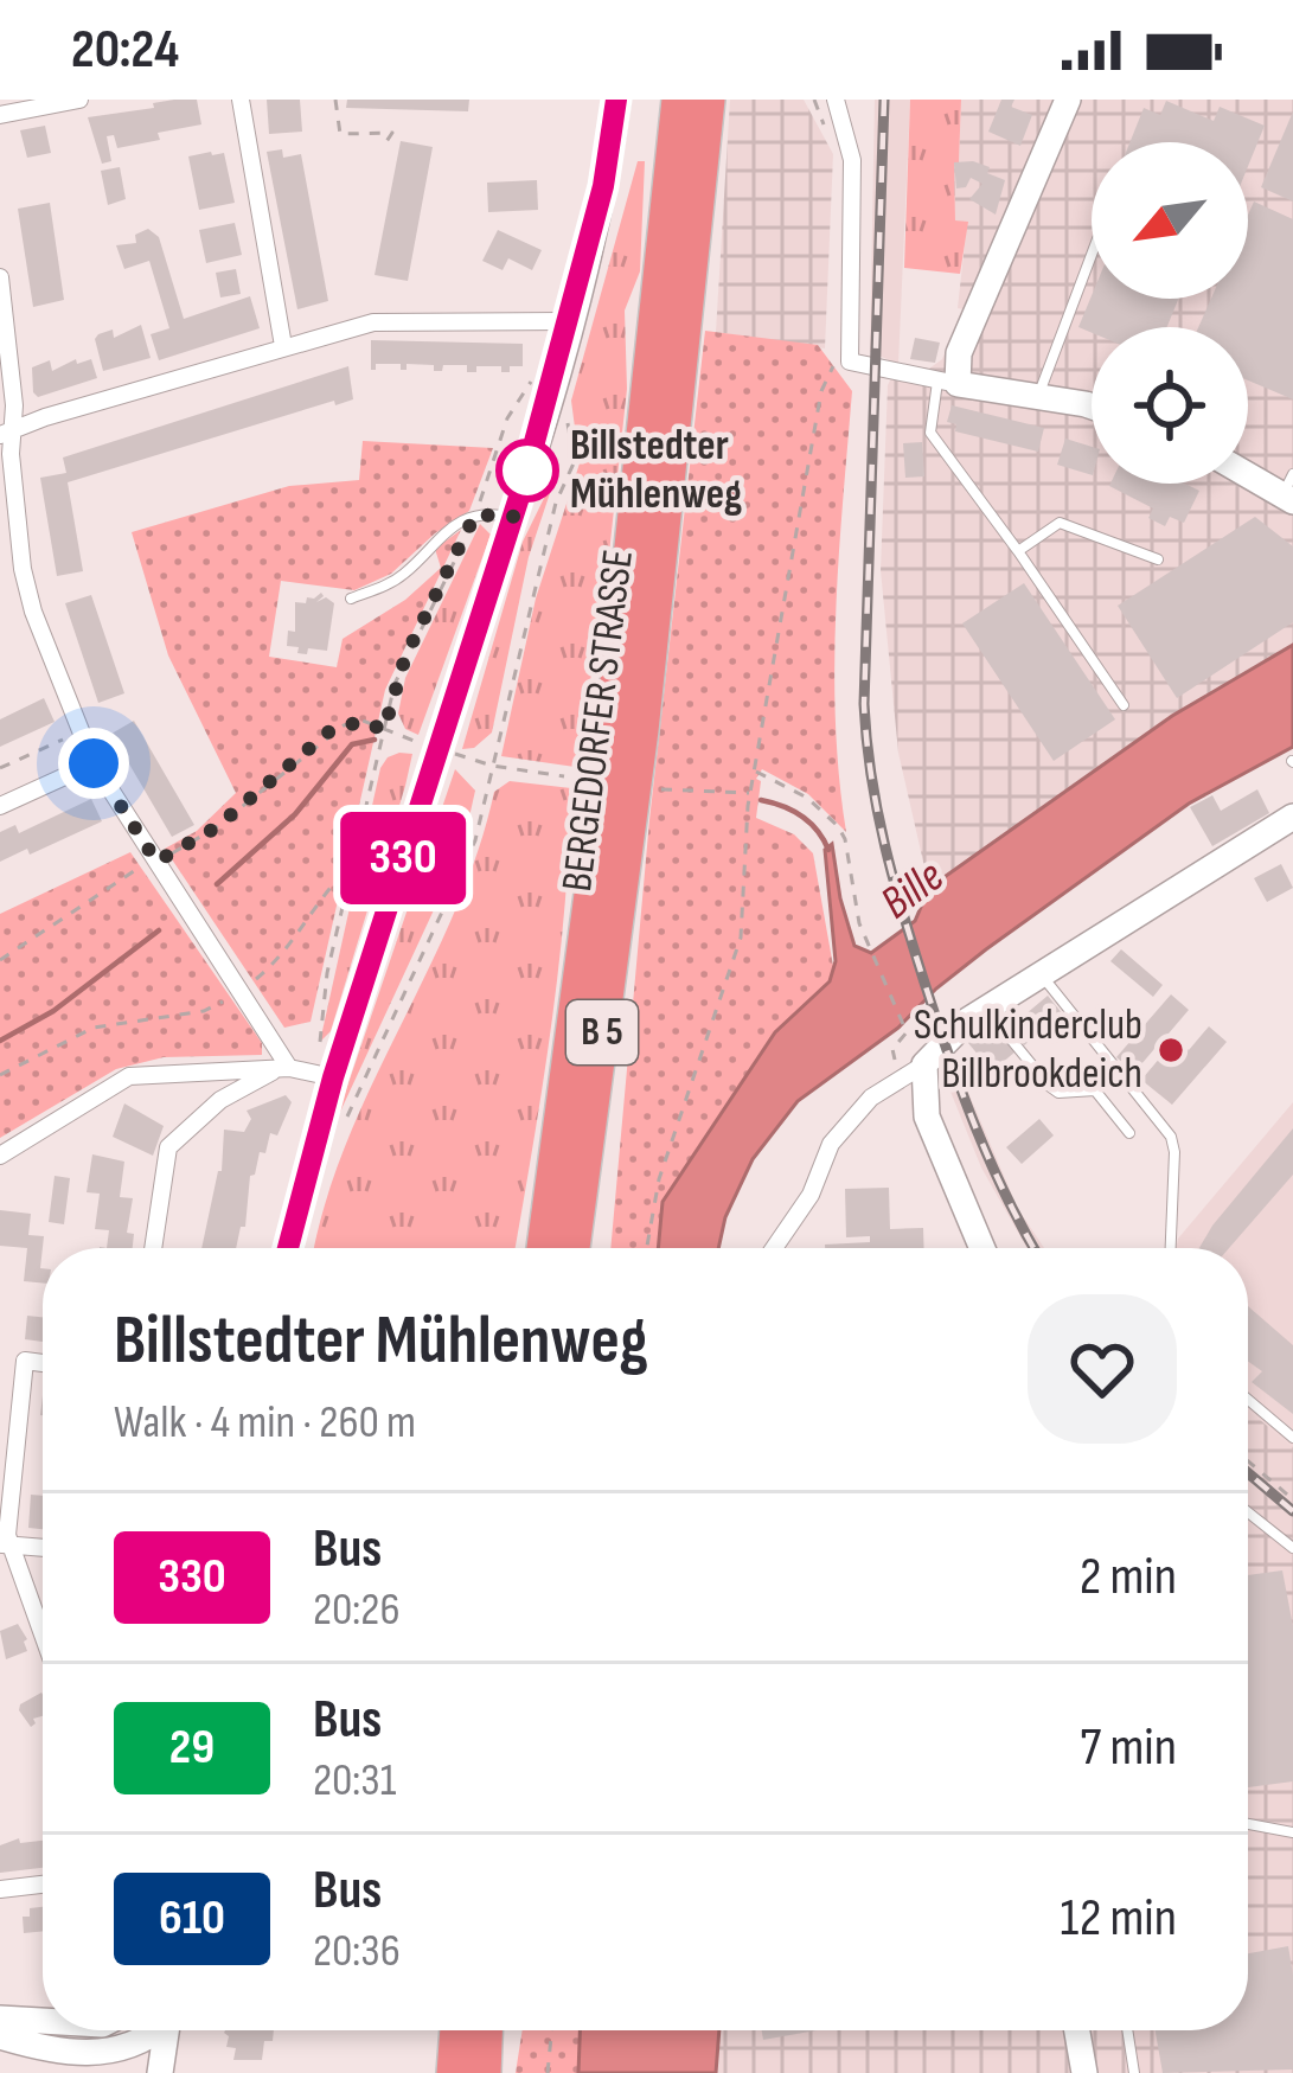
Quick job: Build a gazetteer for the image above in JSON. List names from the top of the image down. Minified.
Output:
{"streets":{"highway":["BERGEDORFER STRASSE","B 5"]},"water":["Bille"],"places":["Billstedter Mühlenweg","Schulkinderclub Billbrookdeich"],"lines":["bus line 330"],"north":"bottom left","page":{"status":"20:24","on_map":"330","heading":["Billstedter Mühlenweg","Walk · 4 min · 260 m"],"list":[{"mark":"330","name":"Bus","note":"20:26","value":"2 min"},{"mark":"29","name":"Bus","note":"20:31","value":"7 min"},{"mark":"610","name":"Bus","note":"20:36","value":"12 min"}]}}
